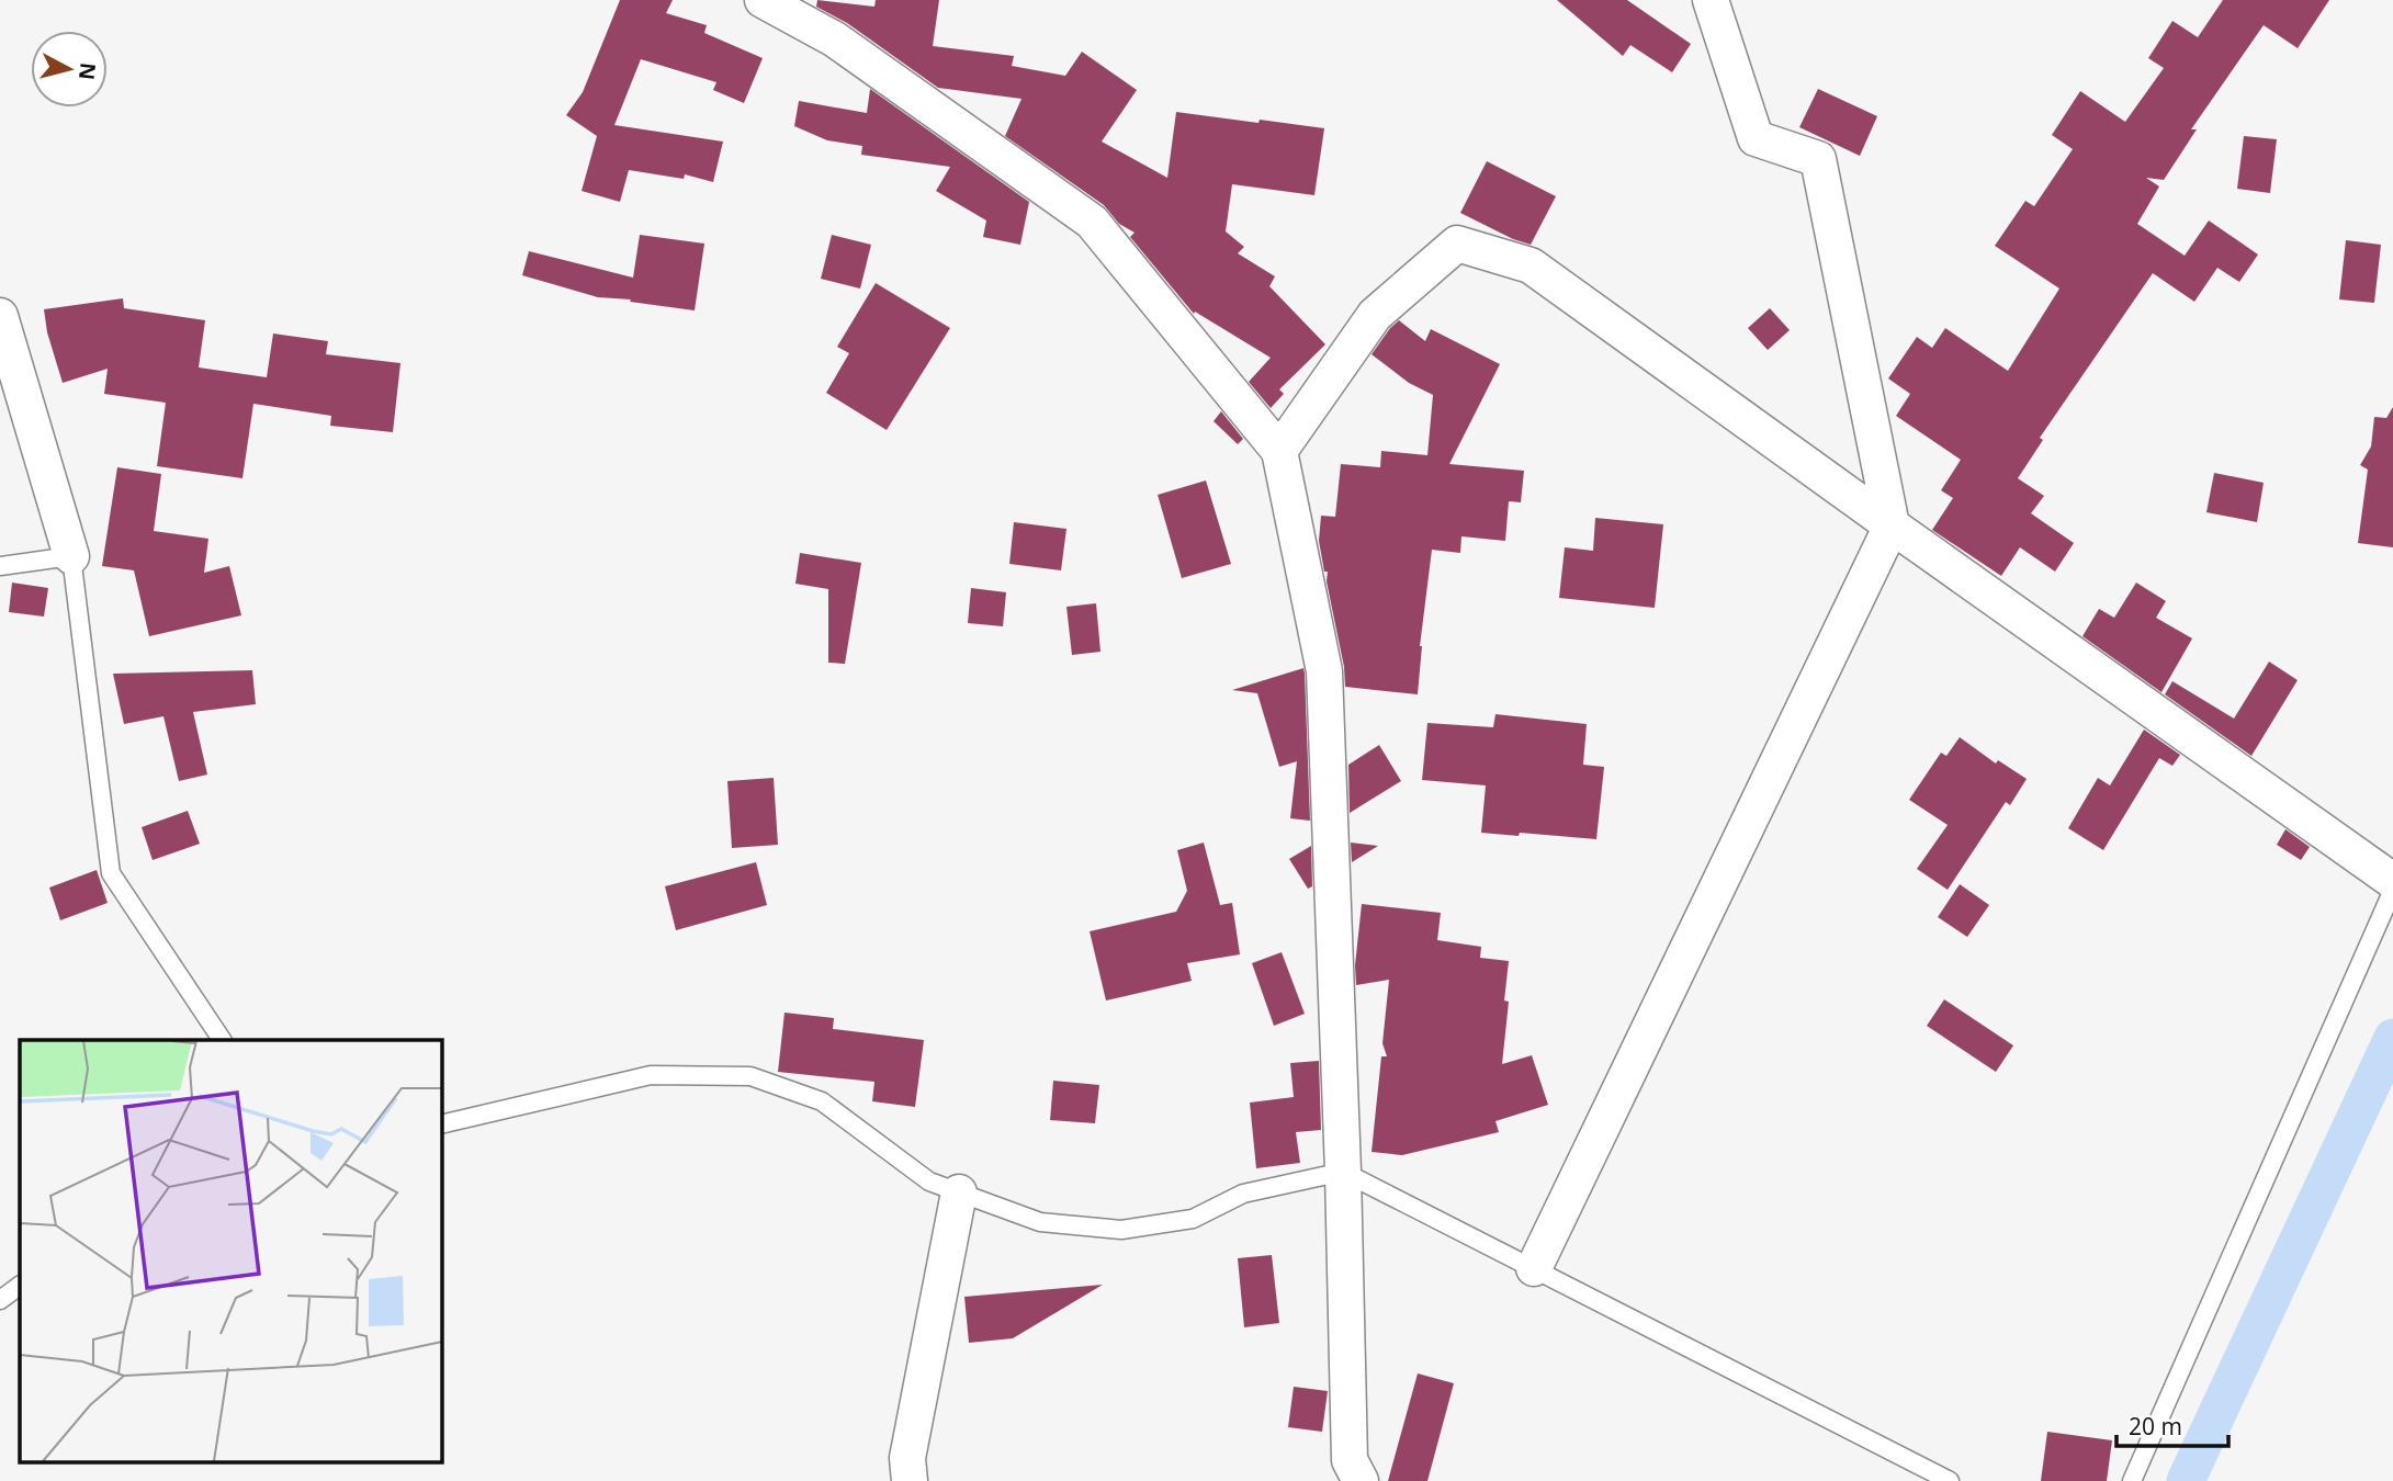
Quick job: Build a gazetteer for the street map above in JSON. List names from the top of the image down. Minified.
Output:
{"scale_bar":"20 m","north":"right"}
